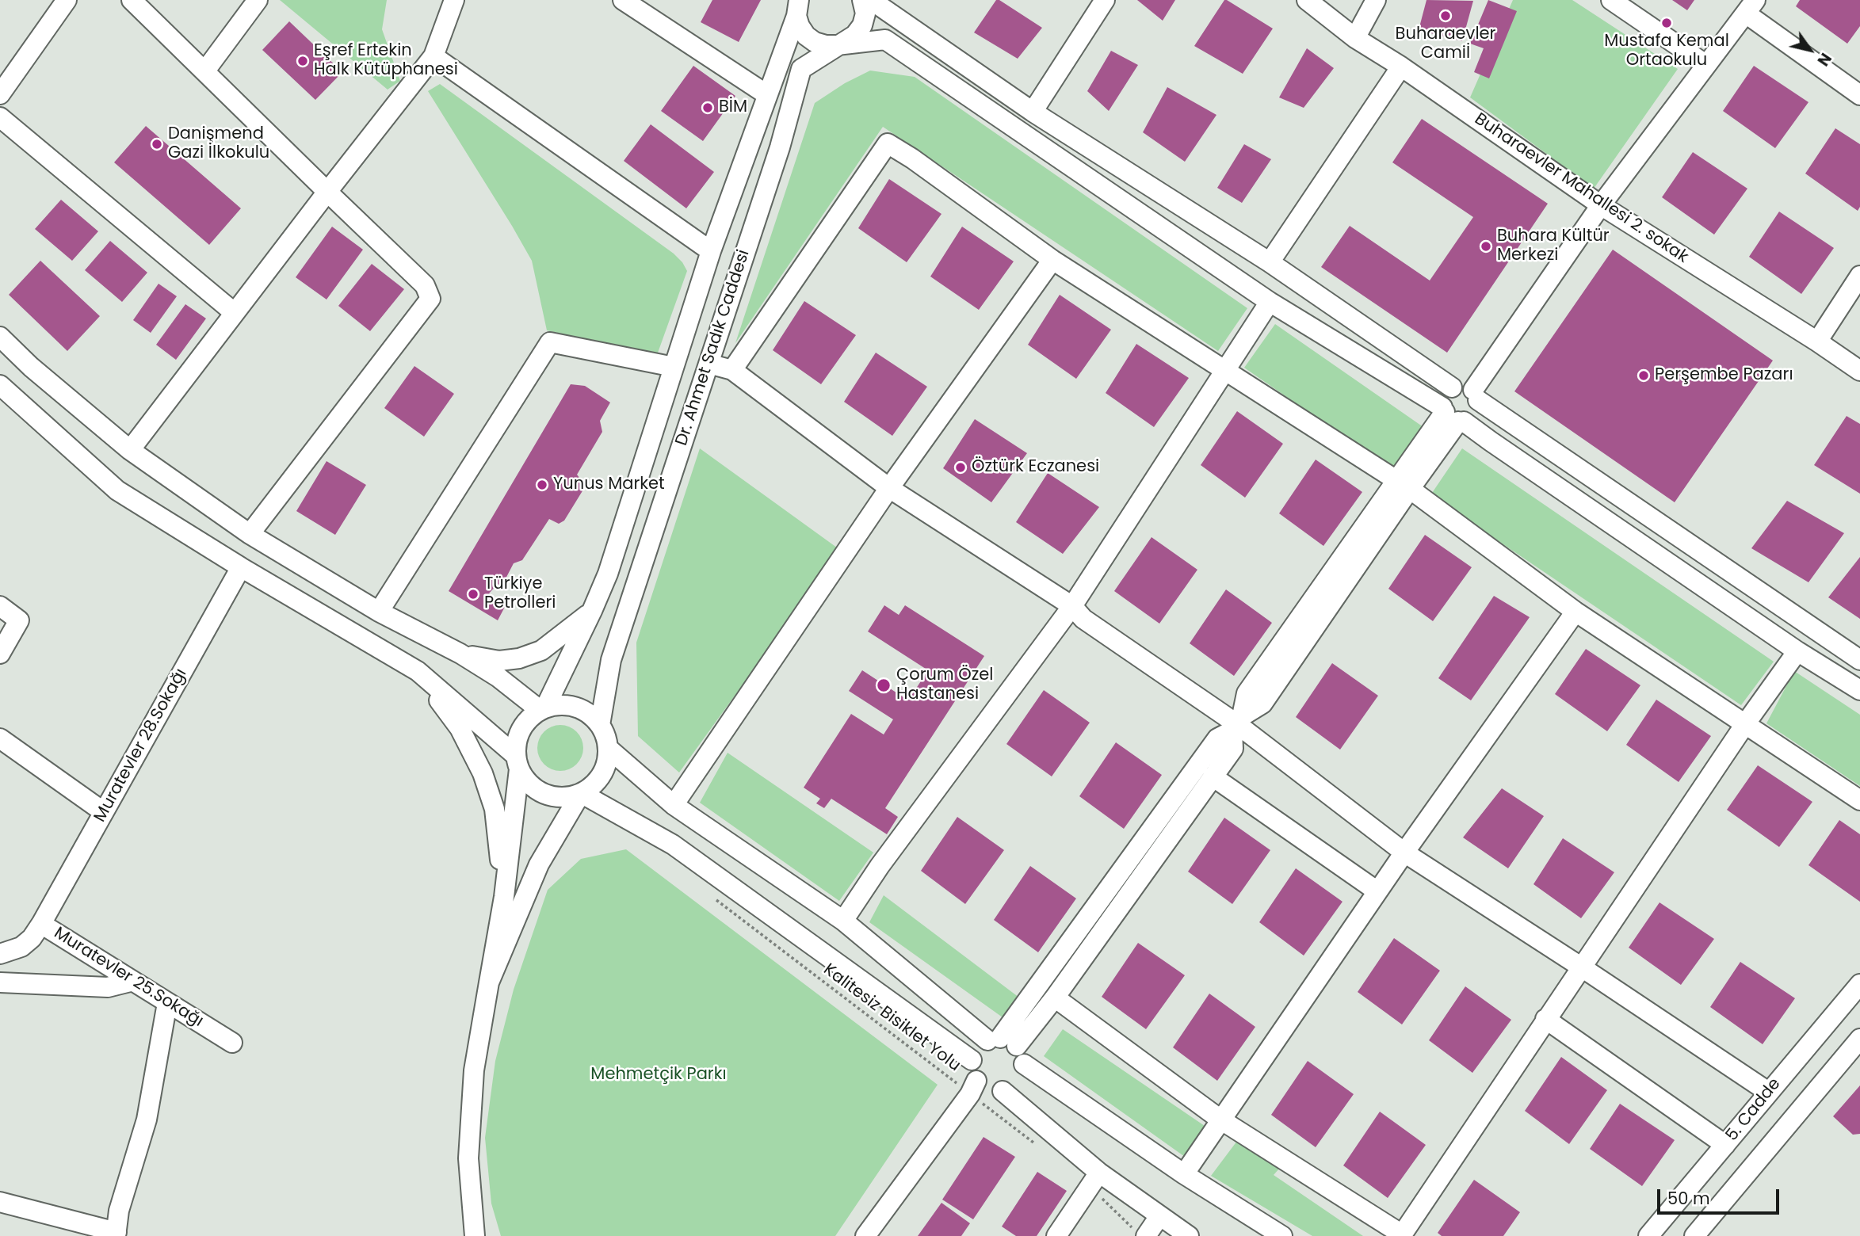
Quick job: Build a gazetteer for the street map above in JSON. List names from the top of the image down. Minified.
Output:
{"streets":{"street":["Buharaevler Mahallesi 2. sokak","Dr. Ahmet Sadık Caddesi","Muratevler 28.Sokağı","Muratevler 25.Sokağı","5. Cadde"],"path":["Kalitesiz Bisiklet Yolu"]},"crossings":[["Muratevler 28.Sokağı","Muratevler 25.Sokağı"]],"parks":["Mehmetçik Parkı"],"places":["Buharaevler Camiİ","Mustafa Kemal Ortaokulu","Eşref Ertekin Halk Kütüphanesi","BİM","Danişmend Gazi İlkokulu","Buhara Kültür Merkezi","Perşembe Pazarı","Öztürk Eczanesi","Yunus Market","Türkiye Petrolleri","Çorum Özel Hastanesi"],"scale_bar":"50 m","north":"bottom right"}
